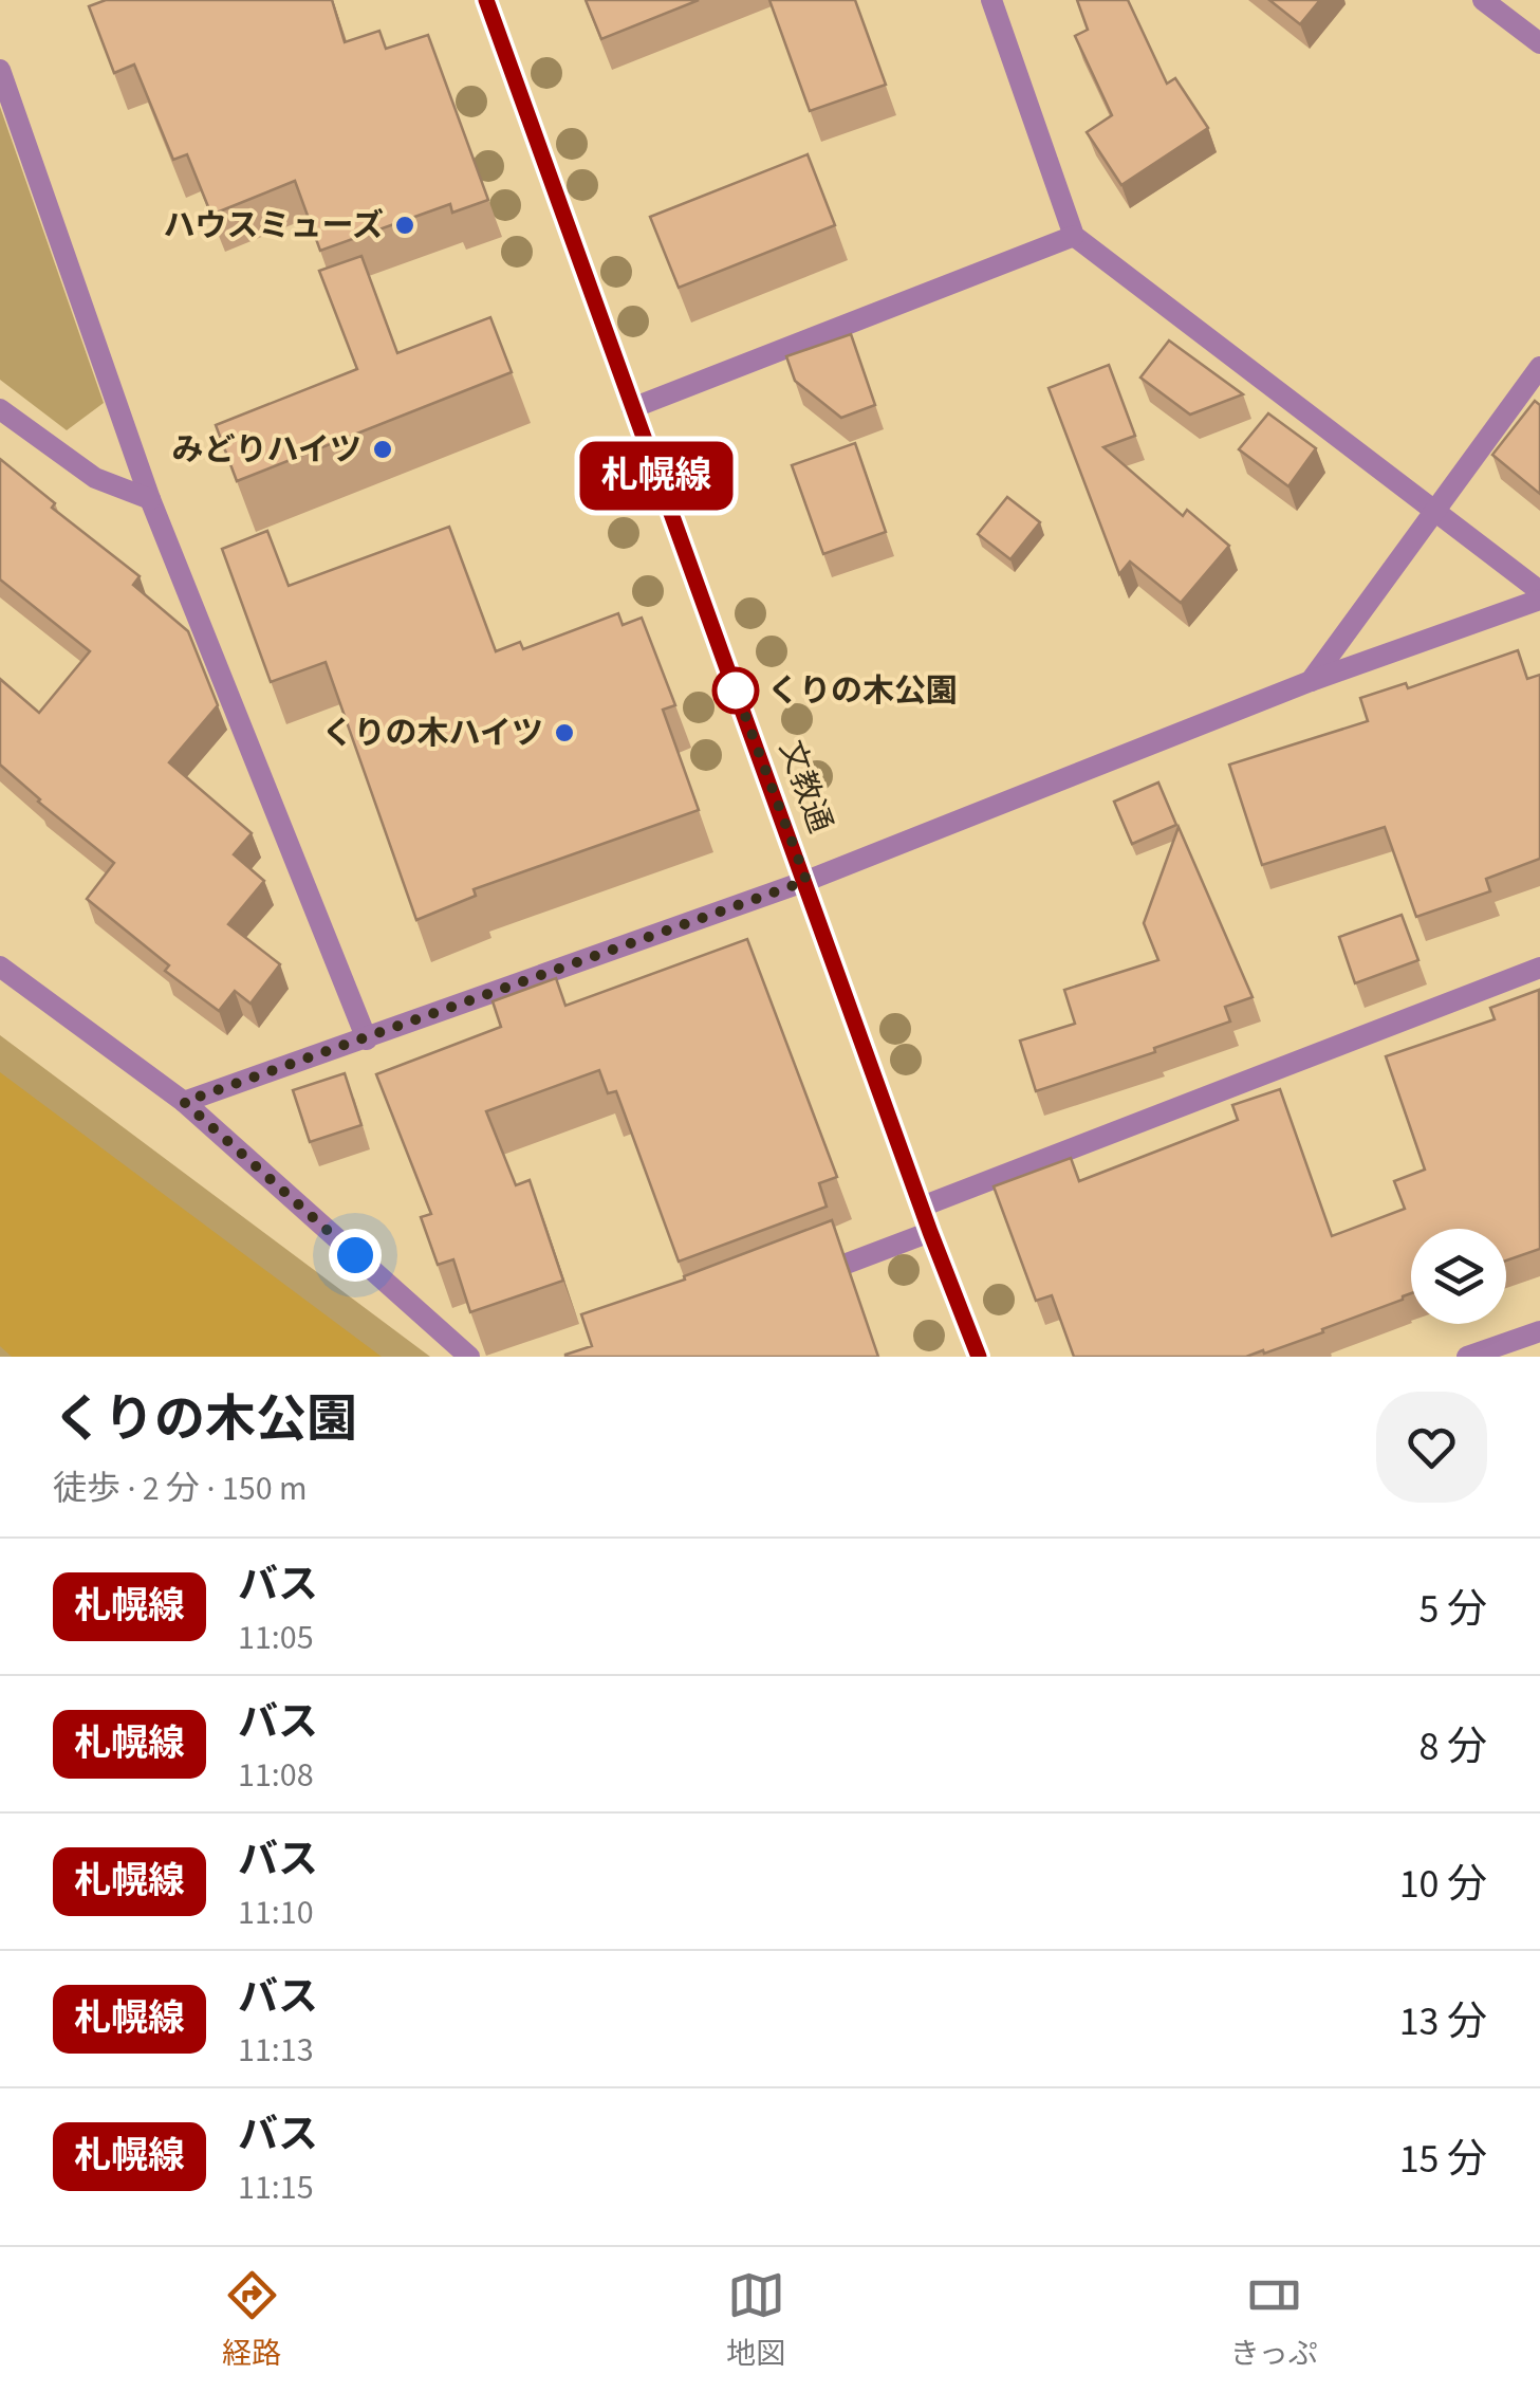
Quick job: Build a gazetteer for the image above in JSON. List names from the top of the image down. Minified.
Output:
{"streets":{"street":["文教通"]},"places":["ハウスミューズ","みどりハイツ","くりの木公園","くりの木ハイツ"],"lines":["bus line 札幌線"],"page":{"on_map":"札幌線","heading":["くりの木公園","徒歩 · 2 分 · 150 m"],"list":[{"mark":"札幌線","name":"バス","note":"11:05","value":"5 分"},{"mark":"札幌線","name":"バス","note":"11:08","value":"8 分"},{"mark":"札幌線","name":"バス","note":"11:10","value":"10 分"},{"mark":"札幌線","name":"バス","note":"11:13","value":"13 分"},{"mark":"札幌線","name":"バス","note":"11:15","value":"15 分"}],"tabs":["経路","地図","きっぷ"]}}
